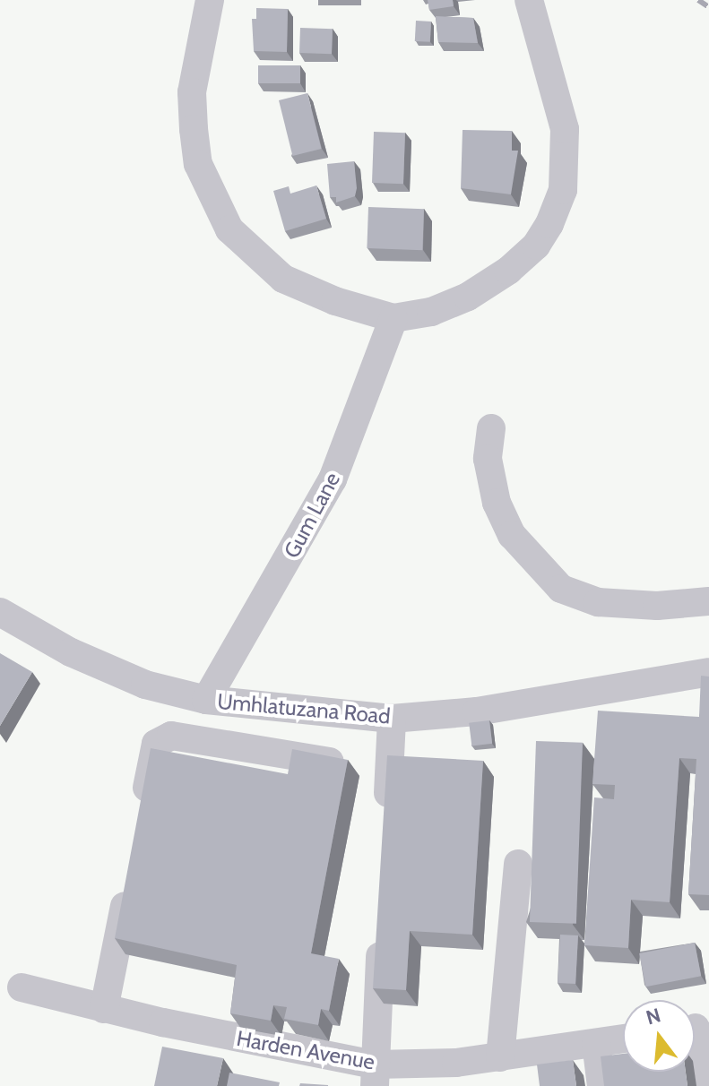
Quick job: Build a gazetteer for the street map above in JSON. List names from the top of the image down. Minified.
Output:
{"streets":{"street":["Gum Lane","Umhlatuzana Road","Harden Avenue"]},"crossings":[["Gum Lane","Umhlatuzana Road"]],"north":"top"}
